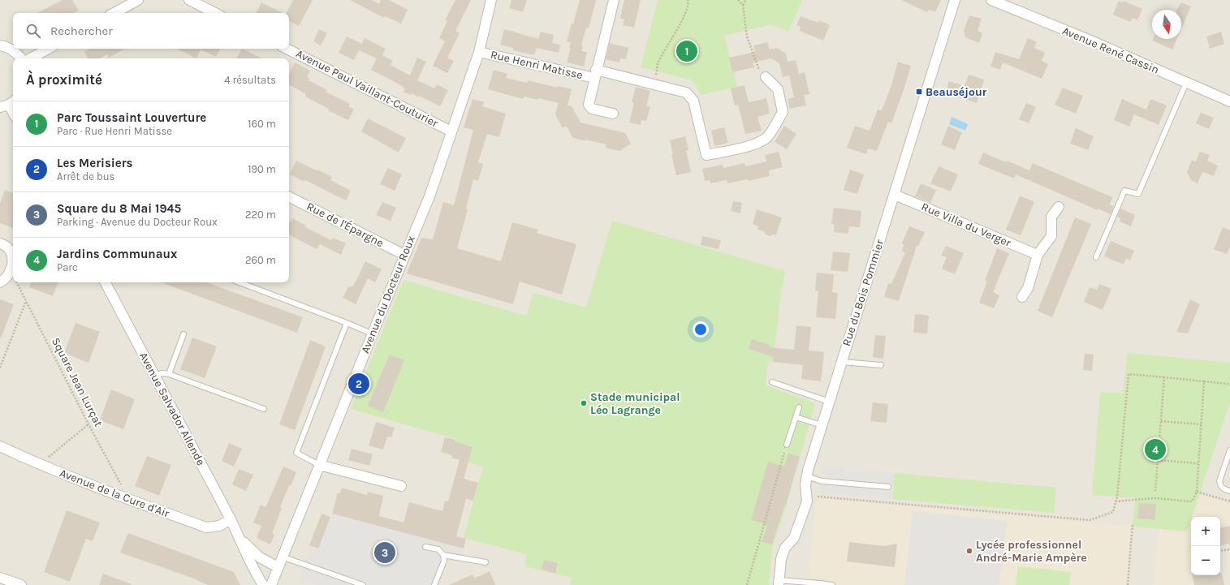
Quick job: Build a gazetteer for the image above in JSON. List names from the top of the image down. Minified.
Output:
{"streets":{"street":["Avenue René Cassin","Rue Henri Matisse","Avenue Paul Vaillant-Couturier","Rue de l'Épargne","Rue Villa du Verger","Rue du Bois Pommier","Avenue du Docteur Roux","Avenue Salvador Allende","Avenue de la Cure d'Air"],"path":["Square Jean Lurçat"]},"crossings":[["Rue Henri Matisse","Avenue du Docteur Roux"],["Avenue Paul Vaillant-Couturier","Avenue du Docteur Roux"],["Rue de l'Épargne","Avenue du Docteur Roux"],["Rue Villa du Verger","Rue du Bois Pommier"],["Avenue du Docteur Roux","Avenue Salvador Allende"],["Square Jean Lurçat","Avenue de la Cure d'Air"],["Avenue Salvador Allende","Avenue de la Cure d'Air"]],"places":{"transit":["Beauséjour"],"other":["Stade municipal Léo Lagrange","Lycée professionnel André-Marie Ampère"]},"north":"bottom","page":{"search":"Rechercher","pins":["1","2","4","3"],"heading":["À proximité","4 résultats"],"list":[{"mark":"1","name":"Parc Toussaint Louverture","note":"Parc · Rue Henri Matisse","value":"160 m"},{"mark":"2","name":"Les Merisiers","note":"Arrêt de bus","value":"190 m"},{"mark":"3","name":"Square du 8 Mai 1945","note":"Parking · Avenue du Docteur Roux","value":"220 m"},{"mark":"4","name":"Jardins Communaux","note":"Parc","value":"260 m"}],"map_buttons":["+","−"]}}
